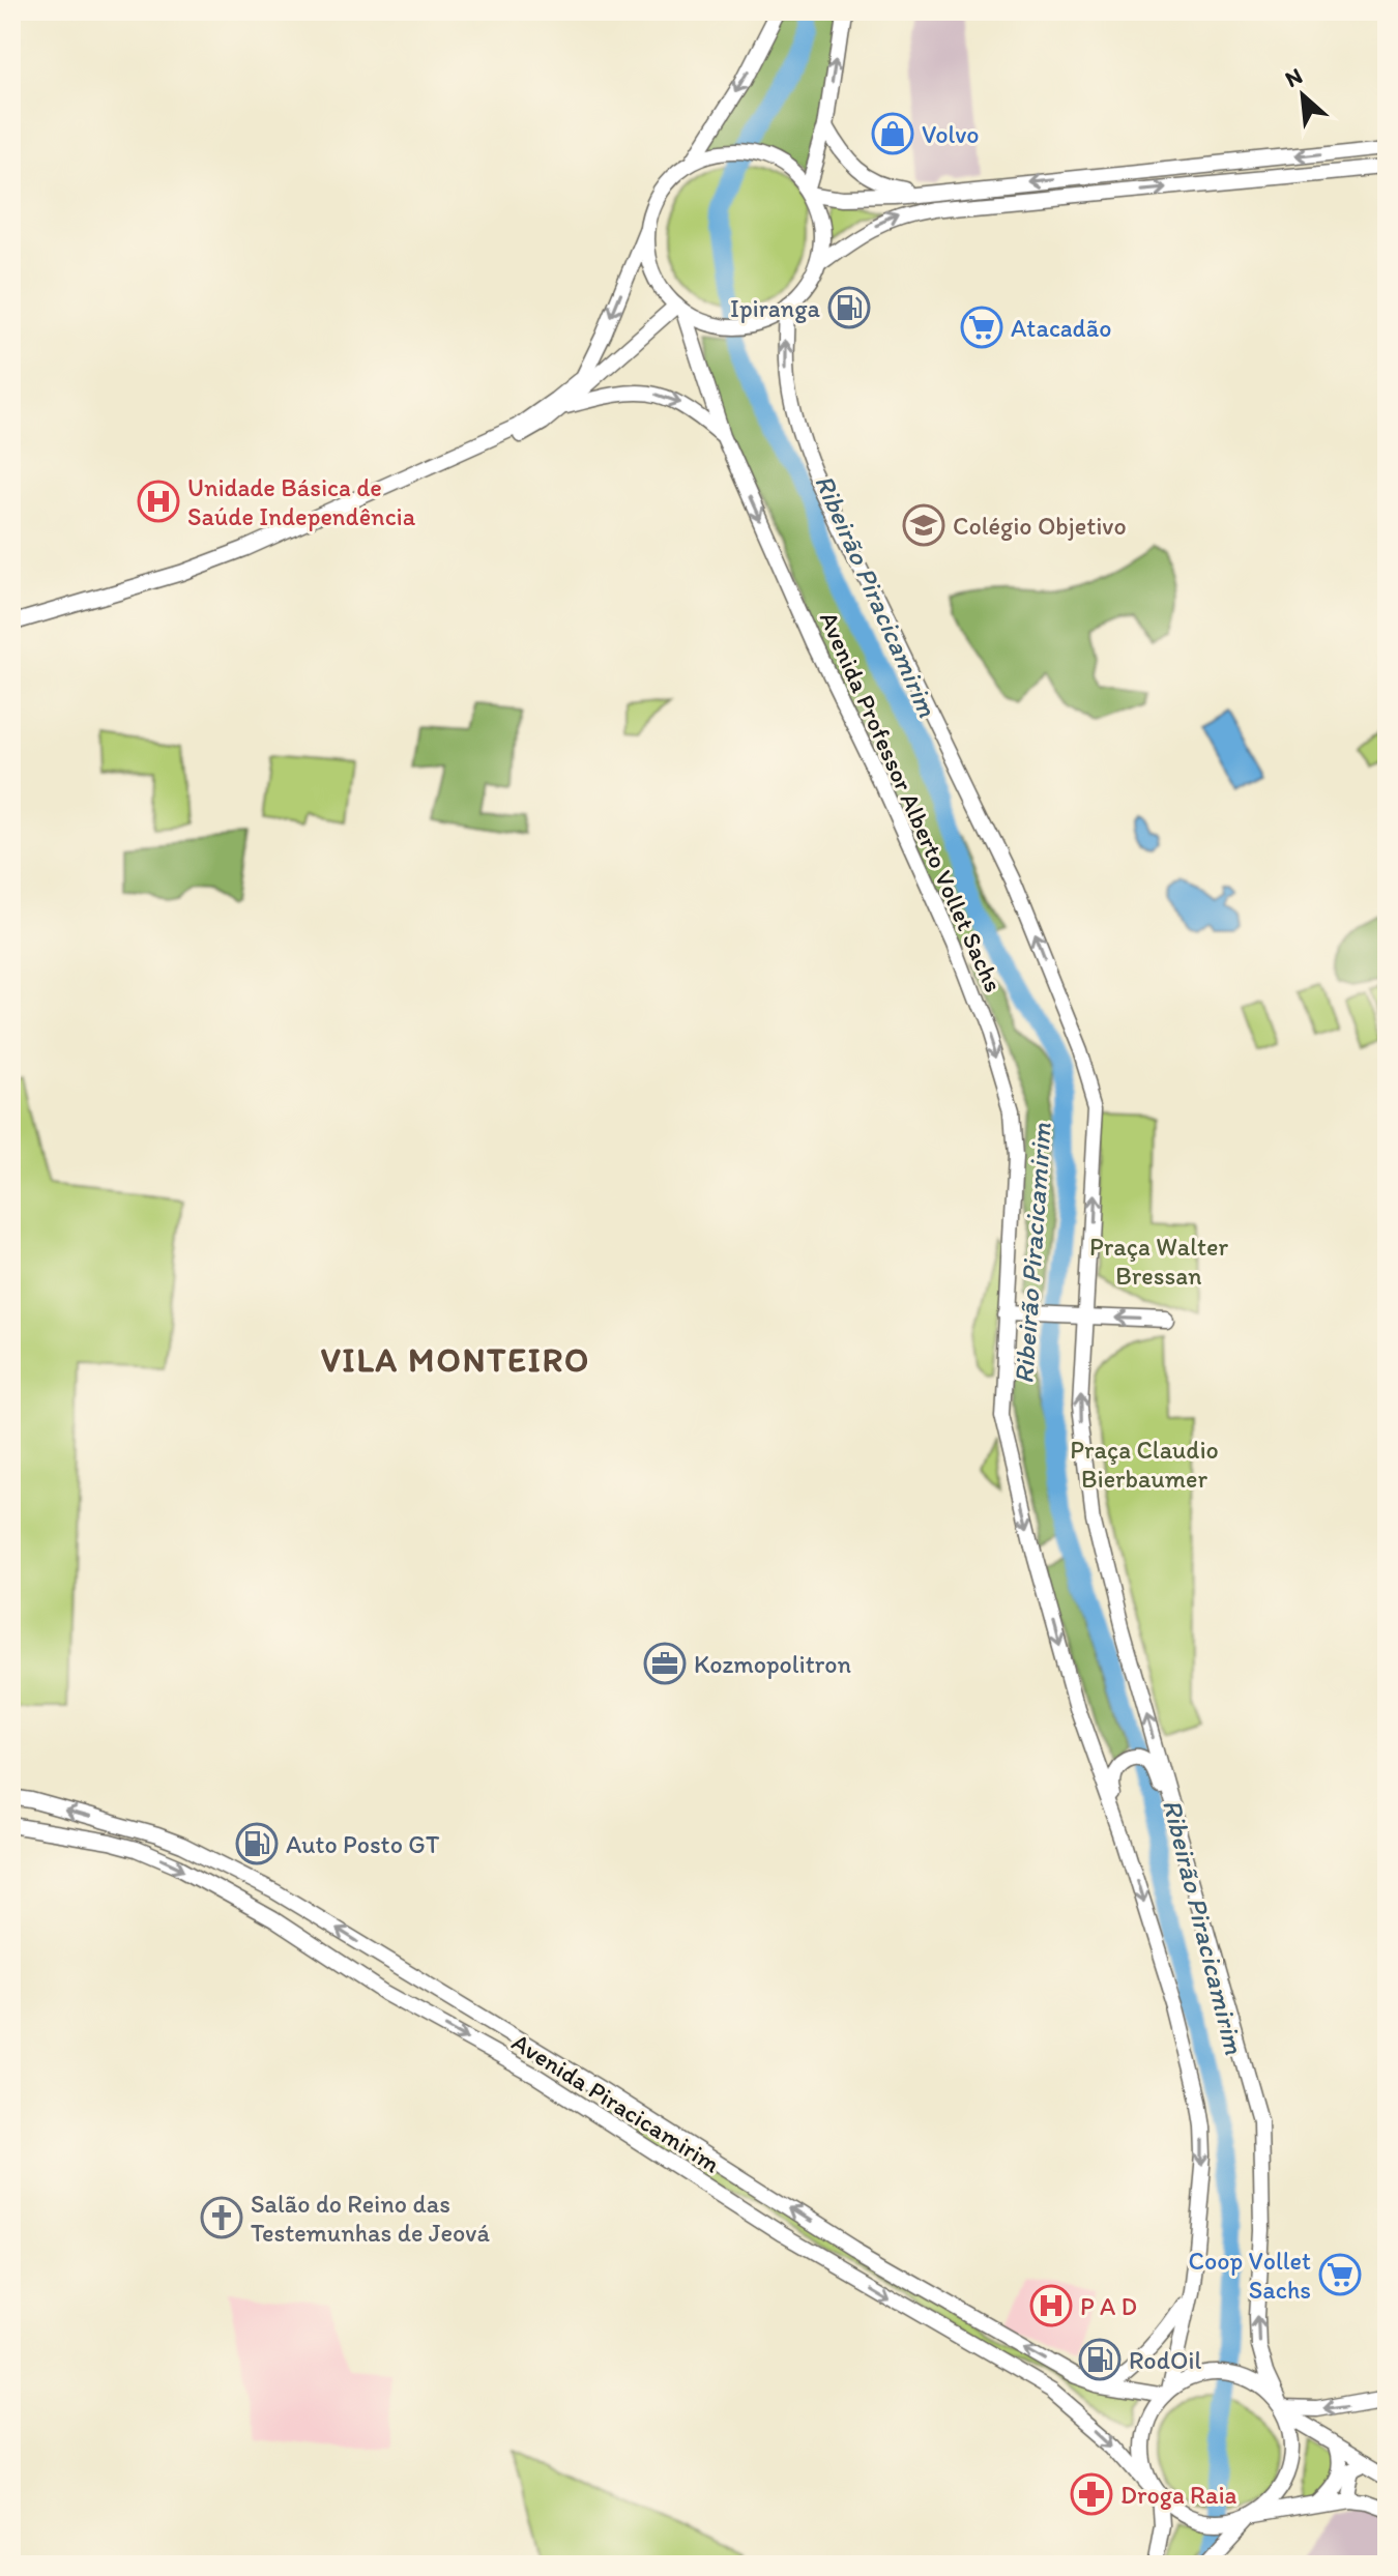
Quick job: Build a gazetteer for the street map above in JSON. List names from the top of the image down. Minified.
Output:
{"streets":{"main road":["Avenida Professor Alberto Vollet Sachs","Avenida Piracicamirim"]},"crossings":[["Avenida Professor Alberto Vollet Sachs","Avenida Piracicamirim"]],"districts":["VILA MONTEIRO"],"water":["Ribeirão Piracicamirim"],"parks":["Praça Walter Bressan","Praça Claudio Bierbaumer"],"places":{"shop":["Volvo"],"fuel station":["Ipiranga","Auto Posto GT","RodOil"],"supermarket":["Atacadão","Coop Vollet Sachs"],"hospital":["Unidade Básica de Saúde Independência","P A D"],"school or university":["Colégio Objetivo"],"office":["Kozmopolitron"],"church":["Salão do Reino das Testemunhas de Jeová"],"pharmacy":["Droga Raia"]},"north":"top left"}
